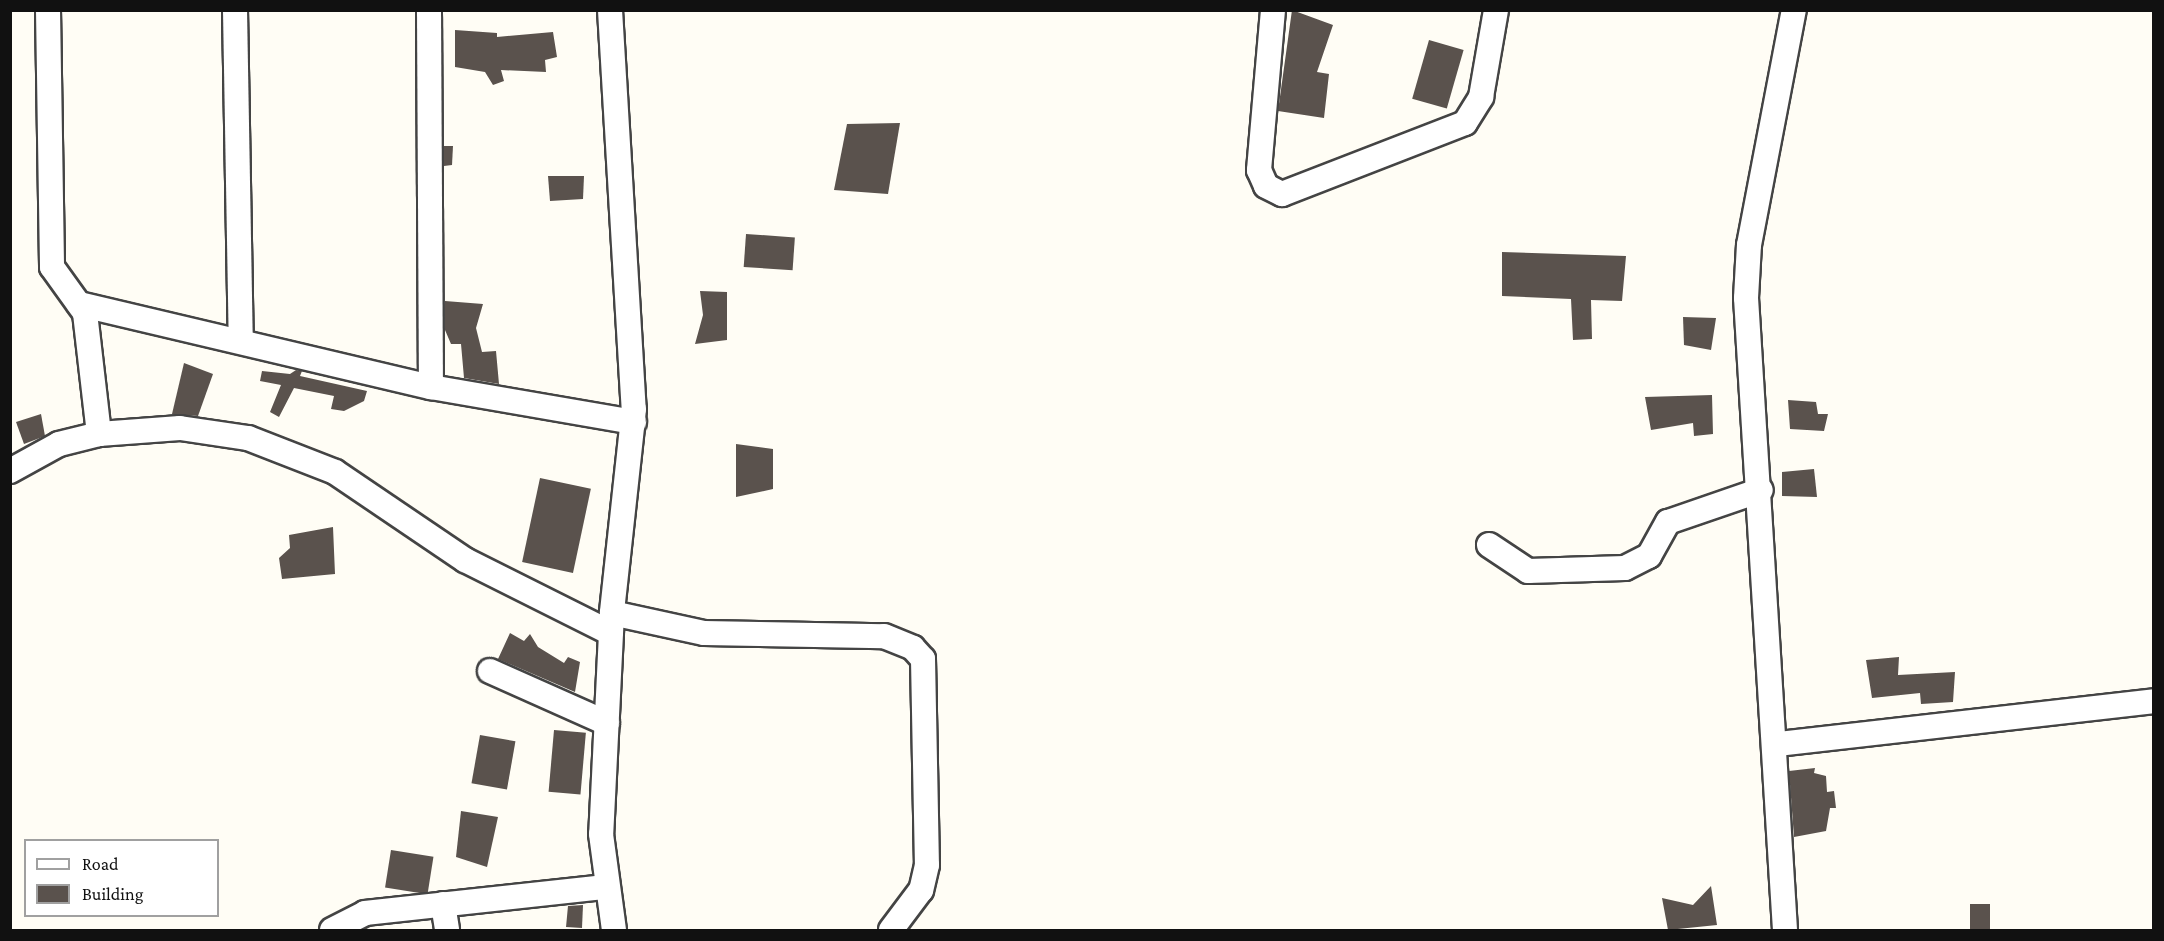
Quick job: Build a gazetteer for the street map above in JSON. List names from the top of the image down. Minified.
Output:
{"legend":["Road","Building"]}
